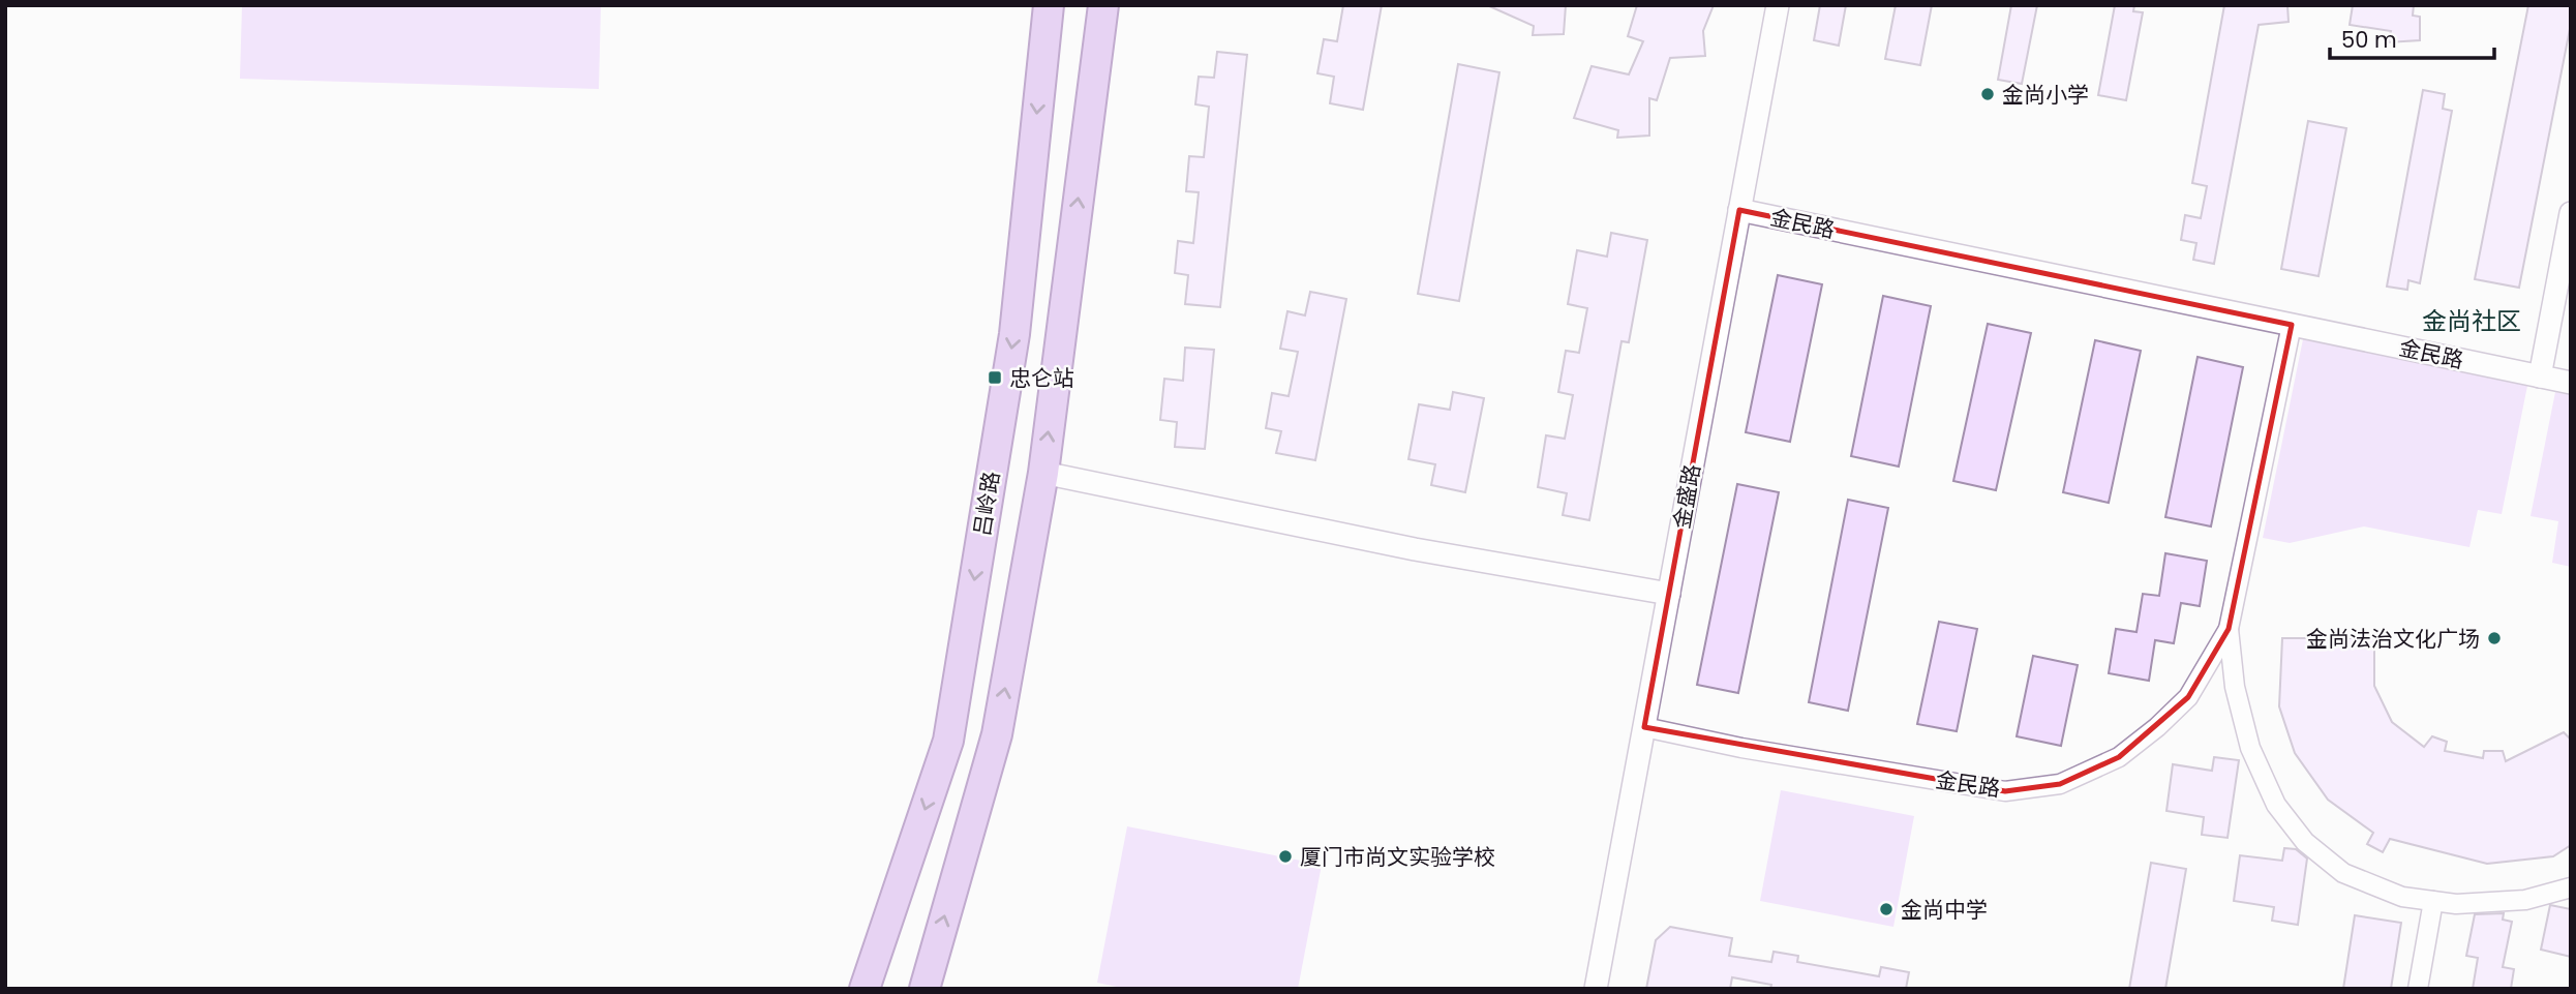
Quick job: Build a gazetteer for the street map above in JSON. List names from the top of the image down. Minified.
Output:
{"streets":{"main road":["吕岭路"],"street":["金民路","金盛路"]},"crossings":[["金民路","金盛路"]],"districts":["金尚社区"],"places":{"other":["金尚小学","金尚法治文化广场","厦门市尚文实验学校","金尚中学"],"transit":["忠仑站"]},"scale_bar":"50 m"}
